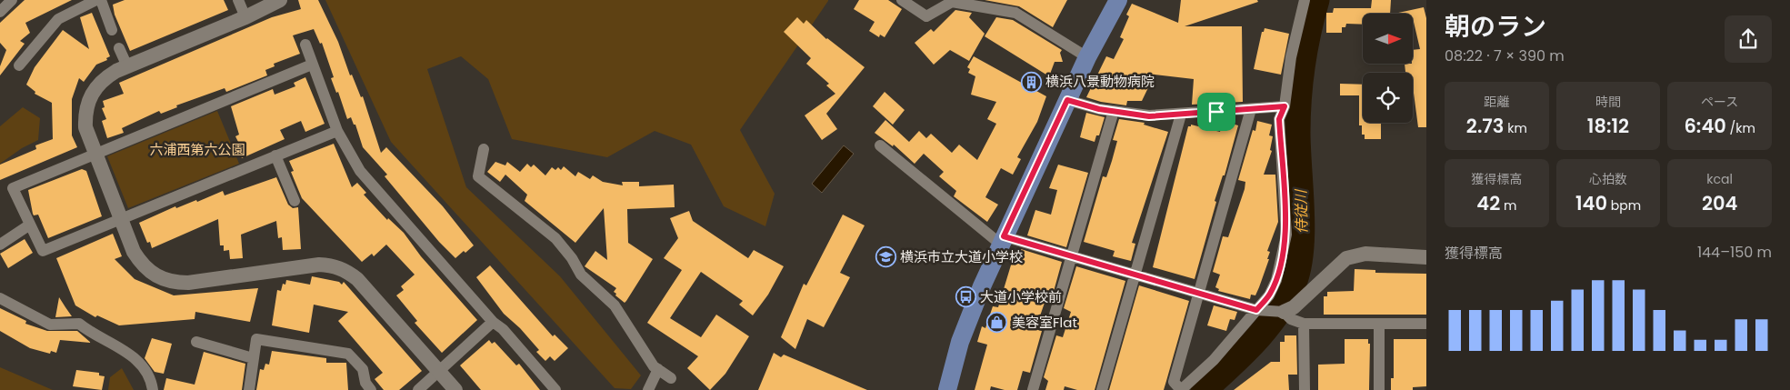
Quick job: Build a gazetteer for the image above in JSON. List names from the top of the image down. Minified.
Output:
{"water":["侍従川"],"parks":["六浦西第六公園"],"places":{"building":["横浜八景動物病院"],"school or university":["横浜市立大道小学校"],"bus stop":["大道小学校前"],"shop":["美容室Flat"]},"north":"right","page":{"heading":["朝のラン","08:22 · 7 × 390 m"],"stats":[["距離","2.73 km"],["時間","18:12"],["ペース","6:40 /km"],["獲得標高","42 m"],["心拍数","140 bpm"],["kcal","204"]],"chart":["獲得標高","144–150 m"]}}
